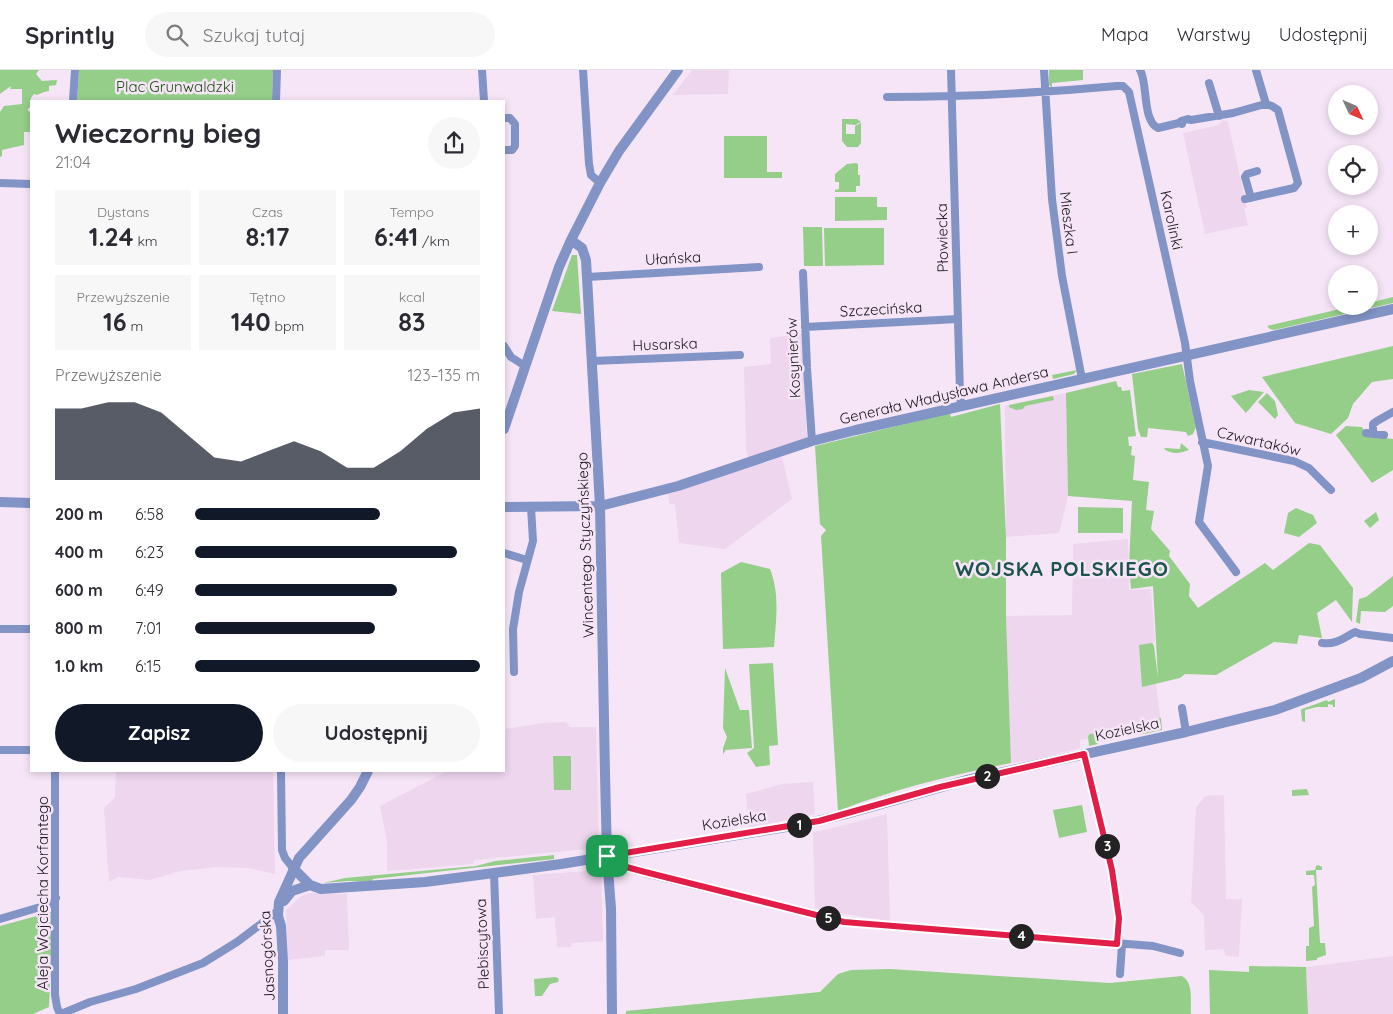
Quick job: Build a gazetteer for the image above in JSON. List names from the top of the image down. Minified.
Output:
{"streets":{"street":["Karolinki","Mieszka I","Płowiecka","Ułańska","Szczecińska","Husarska","Kosynierów","Generała Władysława Andersa","Czwartaków","Wincentego Styczyńskiego","Kozielska","Aleja Wojciecha Korfantego","Plebiscytowa","Jasnogórska"]},"crossings":[["Karolinki","Mieszka I"],["Karolinki","Generała Władysława Andersa"],["Karolinki","Czwartaków"],["Mieszka I","Generała Władysława Andersa"],["Płowiecka","Szczecińska"],["Płowiecka","Generała Władysława Andersa"],["Ułańska","Wincentego Styczyńskiego"],["Szczecińska","Kosynierów"],["Husarska","Wincentego Styczyńskiego"],["Kosynierów","Generała Władysława Andersa"],["Generała Władysława Andersa","Czwartaków"],["Generała Władysława Andersa","Wincentego Styczyńskiego"],["Wincentego Styczyńskiego","Kozielska"],["Kozielska","Plebiscytowa"]],"districts":["WOJSKA POLSKIEGO"],"parks":["Plac Grunwaldzki"],"north":"bottom right","page":{"header":"Sprintly","search":"Szukaj tutaj","nav":["Mapa","Warstwy","Udostępnij"],"map_buttons":["+","−"],"heading":["Wieczorny bieg","21:04"],"stats":[["Dystans","1.24 km"],["Czas","8:17"],["Tempo","6:41 /km"],["Przewyższenie","16 m"],["Tętno","140 bpm"],["kcal","83"]],"chart":["Przewyższenie","123–135 m"],"list":[{"name":"200 m","note":"6:58"},{"name":"400 m","note":"6:23"},{"name":"600 m","note":"6:49"},{"name":"800 m","note":"7:01"},{"name":"1.0 km","note":"6:15"}],"buttons":["Zapisz","Udostępnij"],"pins":["2","1","3","5","4"]}}
